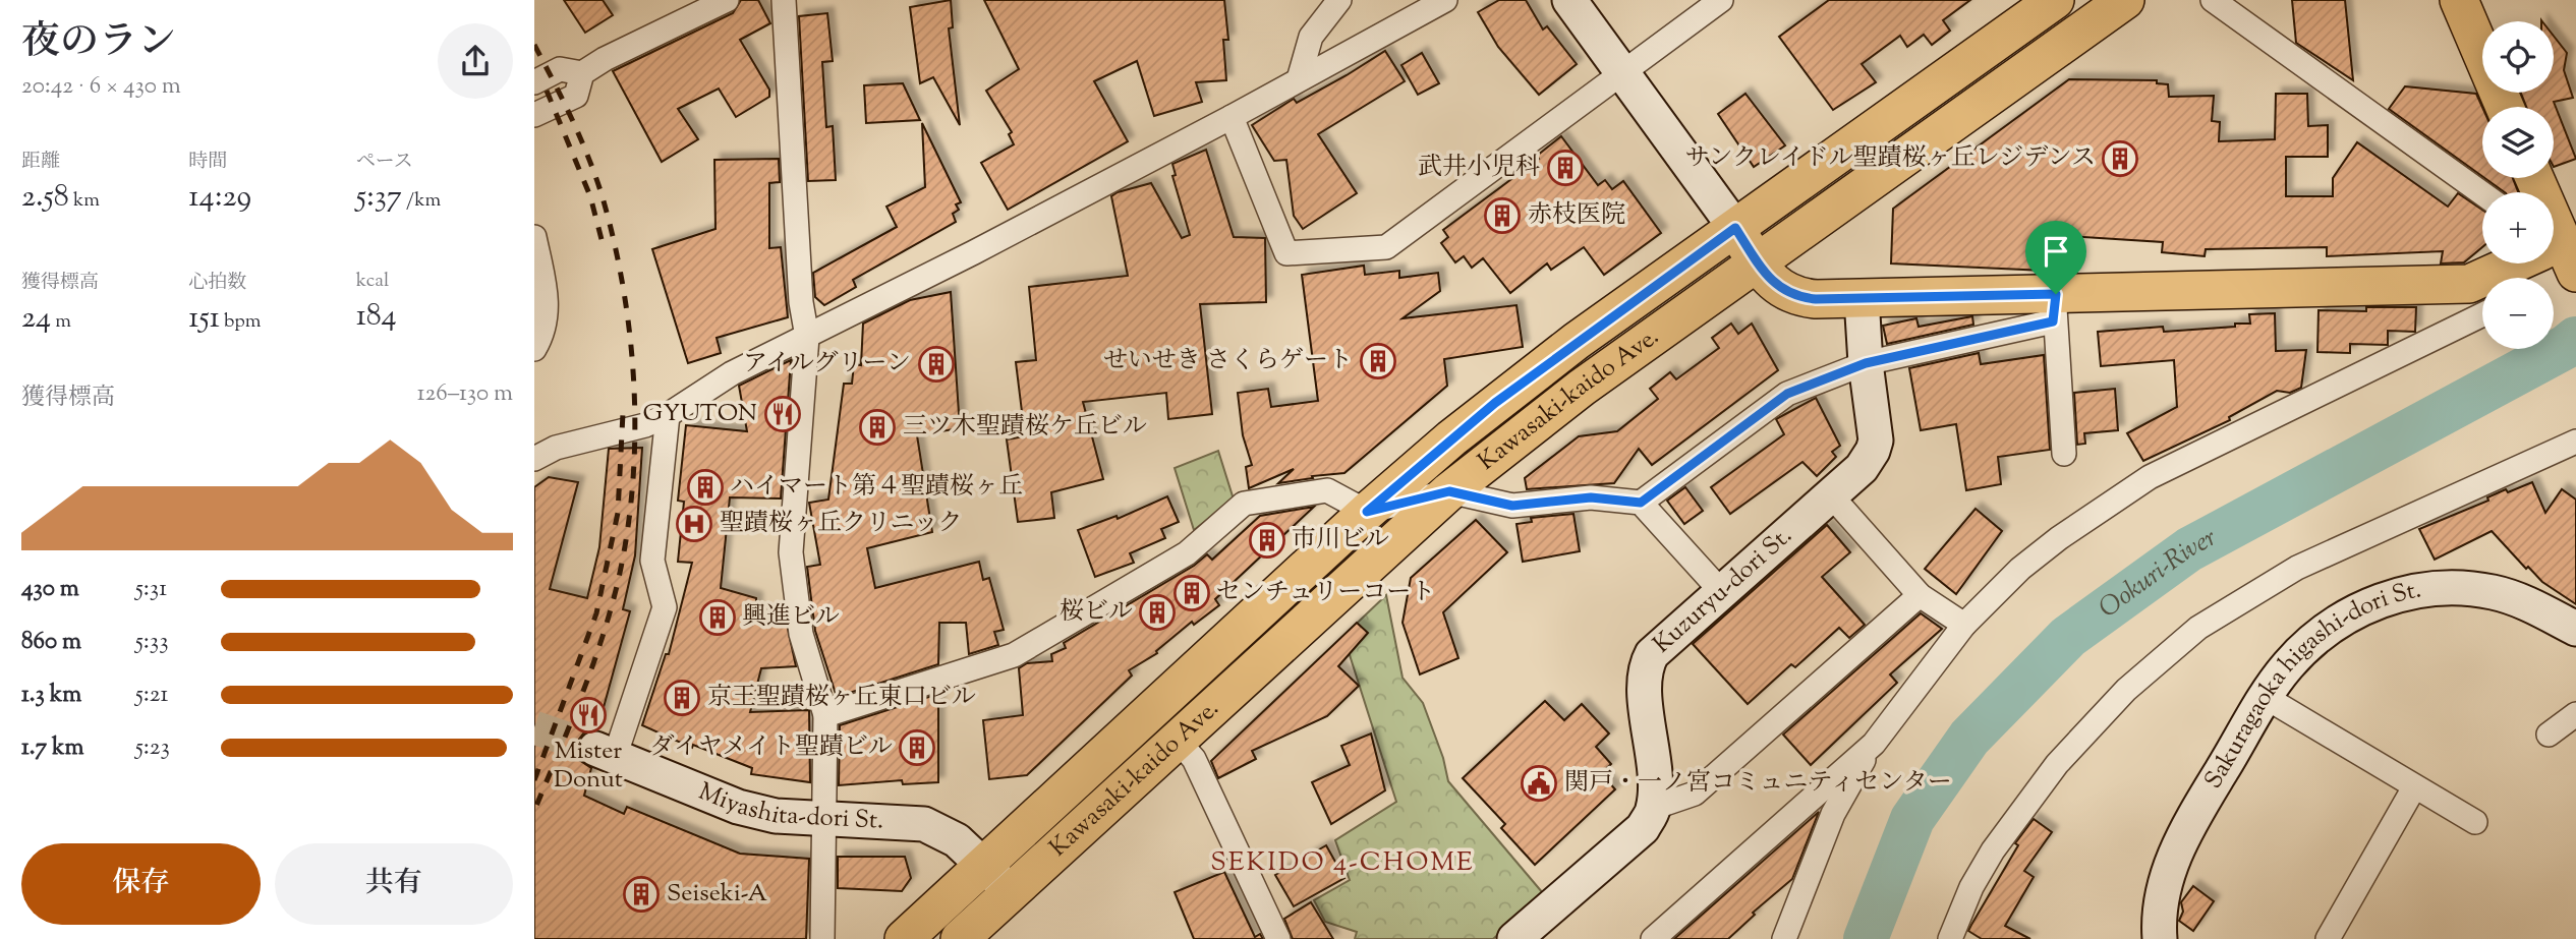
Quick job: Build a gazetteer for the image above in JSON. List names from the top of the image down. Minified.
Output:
{"streets":{"main road":["Kawasaki-kaido Ave."],"street":["Kuzuryu-dori St.","Sakuragaoka higashi-dori St.","Miyashita-dori St."]},"crossings":[["Kawasaki-kaido Ave.","Miyashita-dori St."]],"districts":["SEKIDO 4-CHOME"],"water":["Ookuri-River"],"places":{"building":["サンクレイドル聖蹟桜ヶ丘レジデンス","武井小児科","赤枝医院","せいせき さくらゲート","アイルグリーン","三ツ木聖蹟桜ケ丘ビル","ハイマート第４聖蹟桜ヶ丘","市川ビル","センチュリーコート","桜ビル","興進ビル","京王聖蹟桜ヶ丘東口ビル","ダイヤメイト聖蹟ビル","Seiseki-A"],"restaurant":["GYUTON","Mister Donut"],"hospital":["聖蹟桜ヶ丘クリニック"],"public building":["関戸・一ノ宮コミュニティセンター"]},"page":{"heading":["夜のラン","20:42 · 6 × 430 m"],"map_buttons":["+","−"],"stats":[["距離","2.58 km"],["時間","14:29"],["ペース","5:37 /km"],["獲得標高","24 m"],["心拍数","151 bpm"],["kcal","184"]],"chart":["獲得標高","126–130 m"],"list":[{"name":"430 m","note":"5:31"},{"name":"860 m","note":"5:33"},{"name":"1.3 km","note":"5:21"},{"name":"1.7 km","note":"5:23"}],"buttons":["保存","共有"]}}
